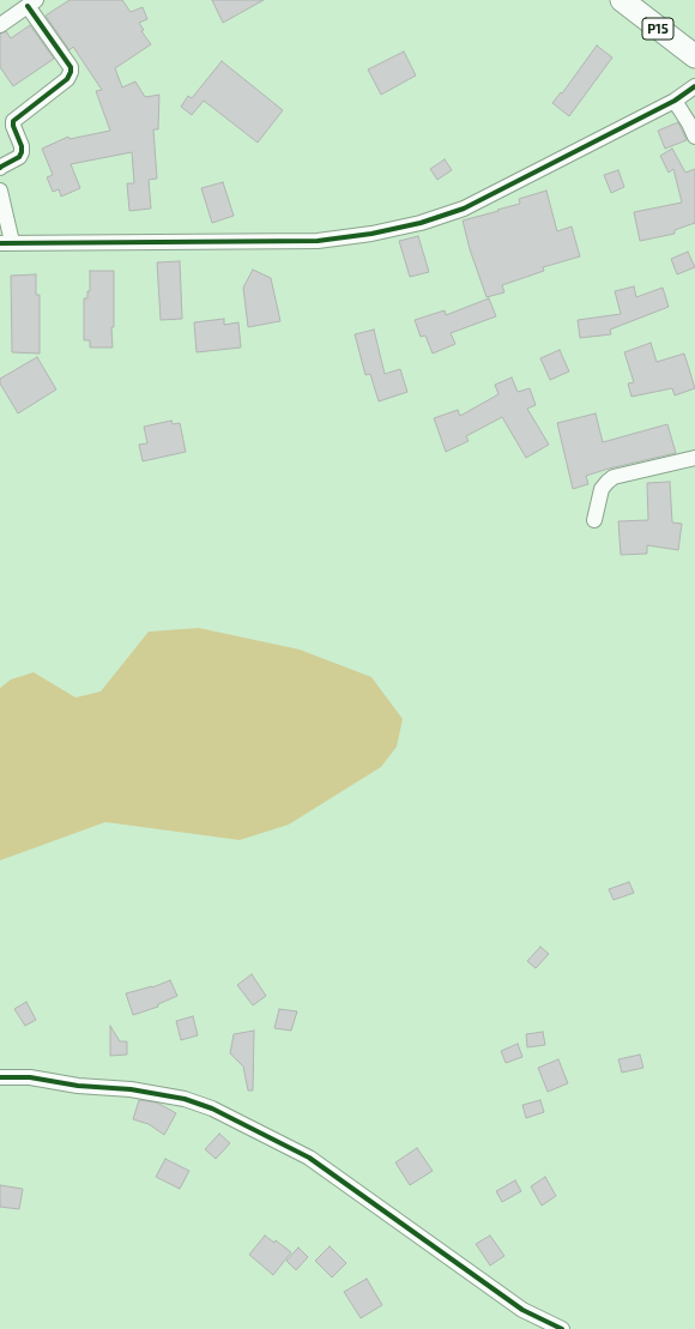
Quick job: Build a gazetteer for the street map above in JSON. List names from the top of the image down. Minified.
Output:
{"streets":{"main road":["P15"]}}
